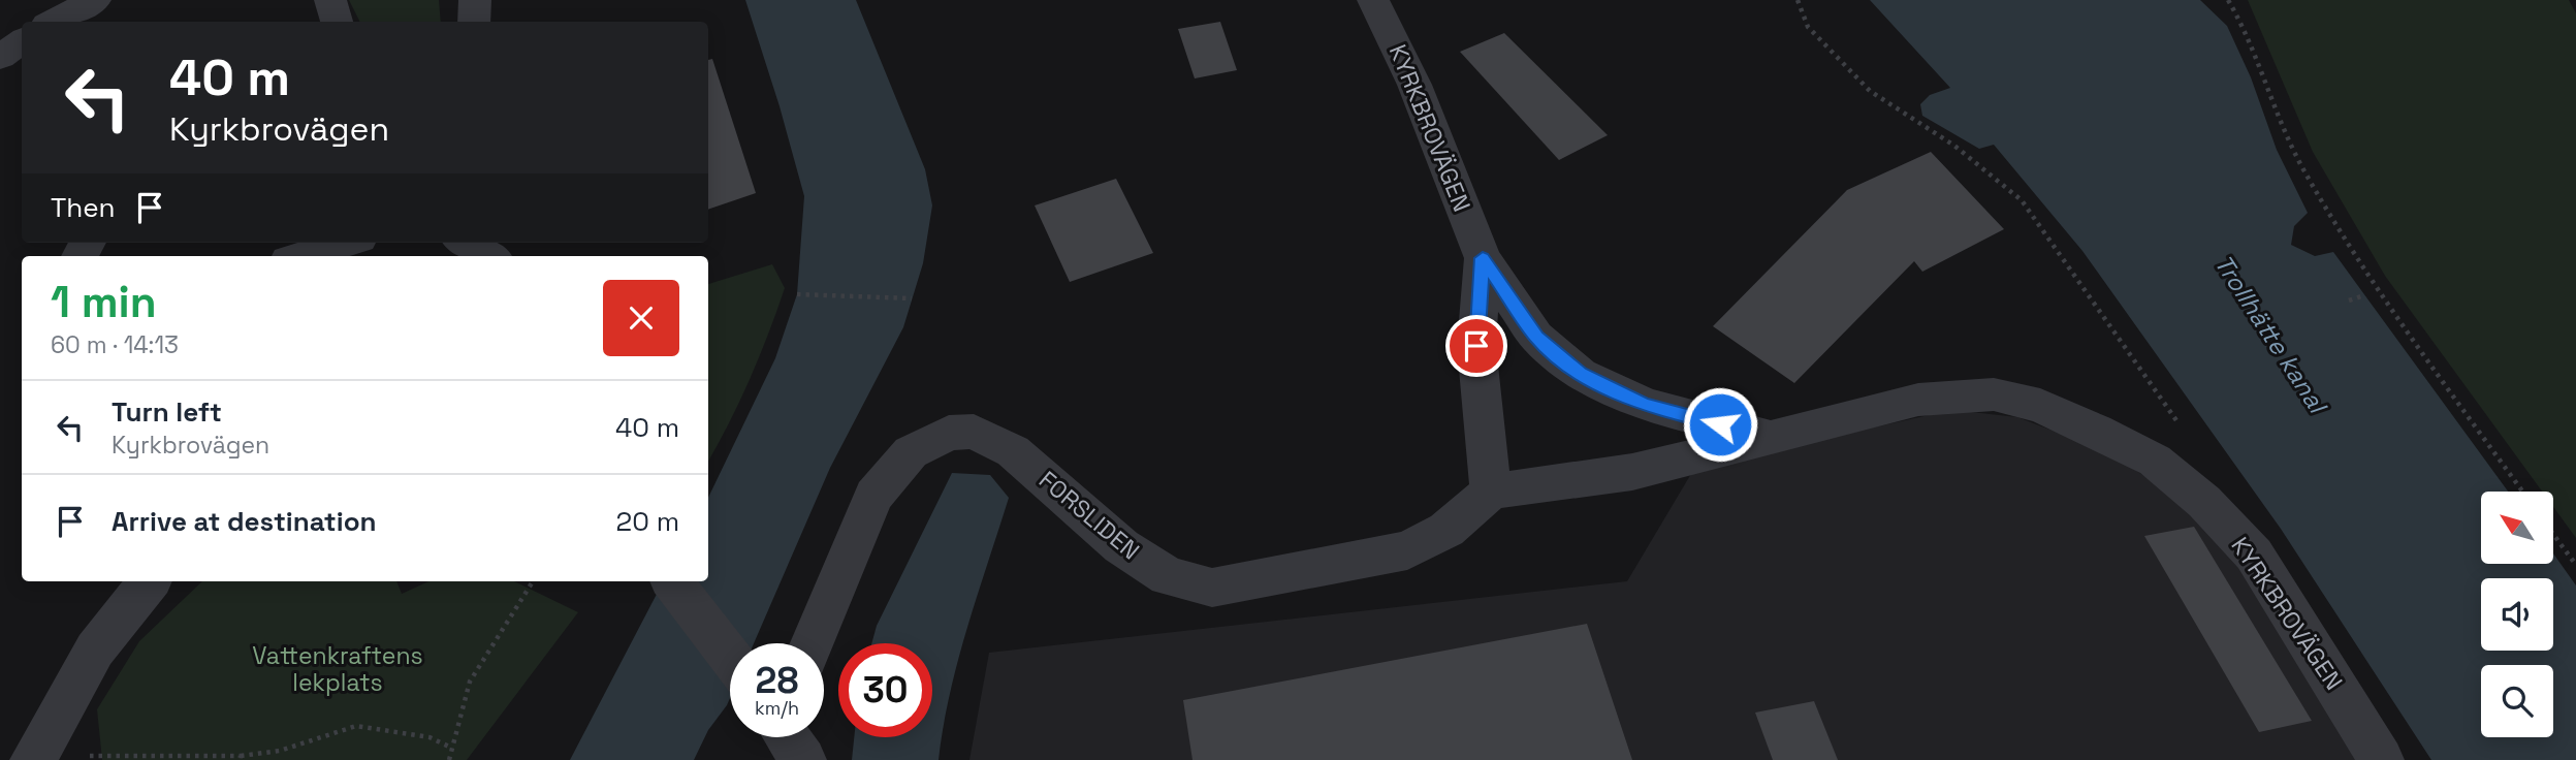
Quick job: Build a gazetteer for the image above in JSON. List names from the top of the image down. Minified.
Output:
{"streets":{"street":["KYRKBROVÄGEN","FORSLIDEN"]},"crossings":[["KYRKBROVÄGEN","FORSLIDEN"]],"water":["Trollhätte kanal"],"parks":["Vattenkraftens lekplats"],"north":"top left","page":{"turn":["40 m","Kyrkbrovägen"],"then":"Then","heading":["1 min","60 m · 14:13"],"list":[{"name":"Turn left","note":"Kyrkbrovägen","value":"40 m"},{"name":"Arrive at destination","value":"20 m"}],"speed":"28 km/h","limit":"30"}}
